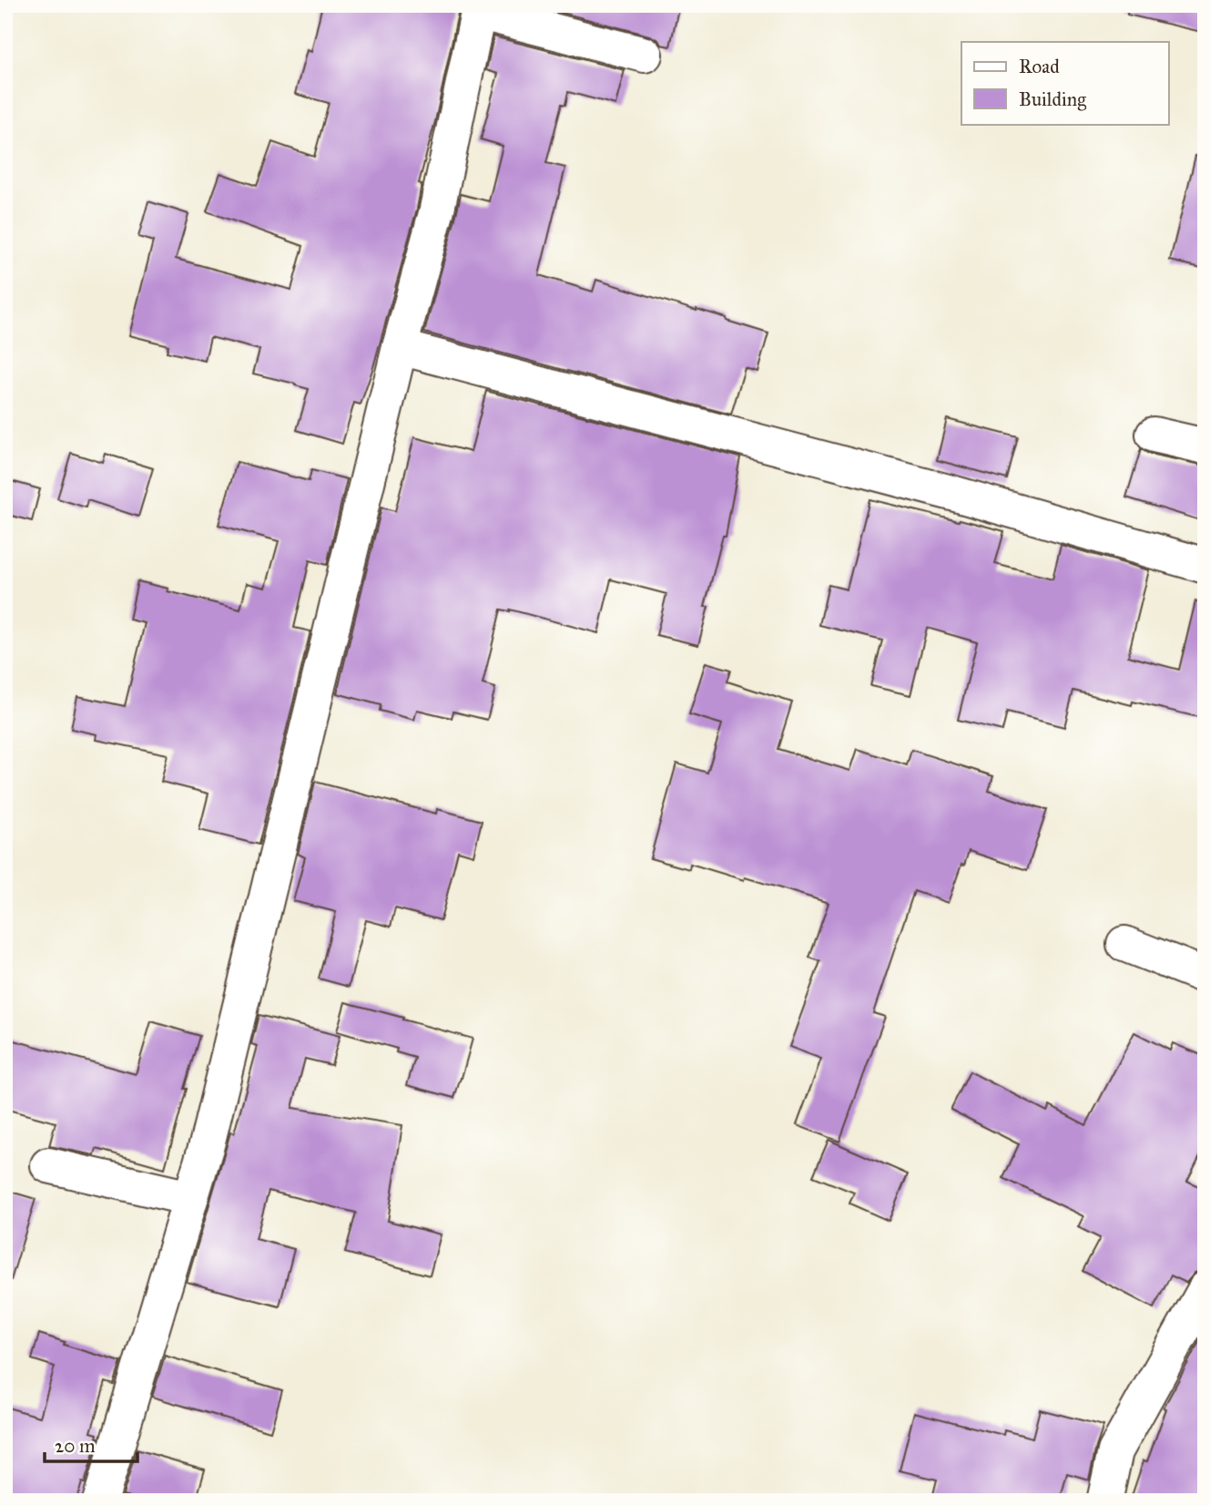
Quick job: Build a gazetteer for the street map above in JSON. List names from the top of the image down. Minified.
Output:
{"legend":["Road","Building"],"scale_bar":"20 m"}
